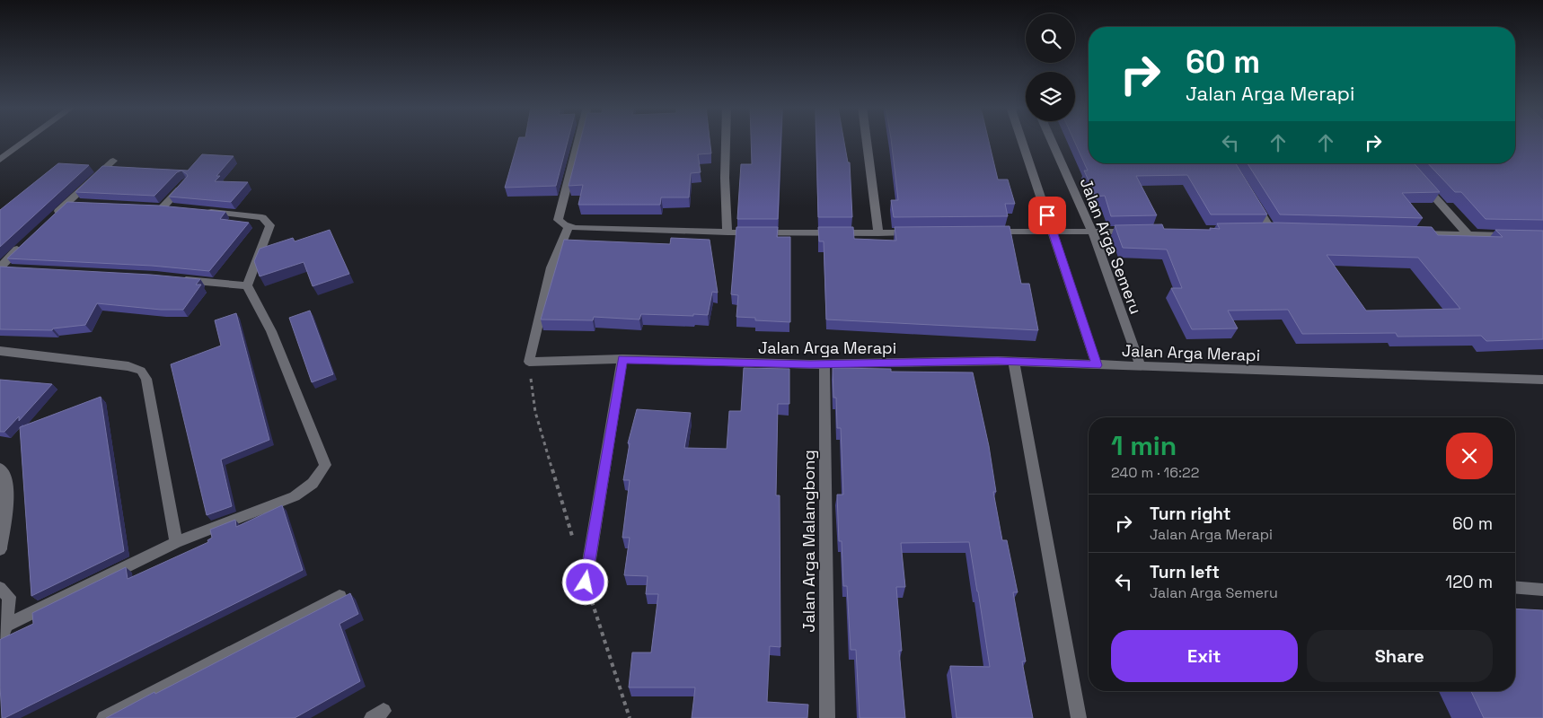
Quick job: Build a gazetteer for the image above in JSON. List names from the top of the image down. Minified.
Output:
{"streets":{"street":["Jalan Arga Semeru","Jalan Arga Merapi","Jalan Arga Malangbong"]},"crossings":[["Jalan Arga Semeru","Jalan Arga Merapi"],["Jalan Arga Merapi","Jalan Arga Malangbong"]],"page":{"turn":["60 m","Jalan Arga Merapi"],"heading":["1 min","240 m · 16:22"],"list":[{"name":"Turn right","note":"Jalan Arga Merapi","value":"60 m"},{"name":"Turn left","note":"Jalan Arga Semeru","value":"120 m"}],"buttons":["Exit","Share"]}}
